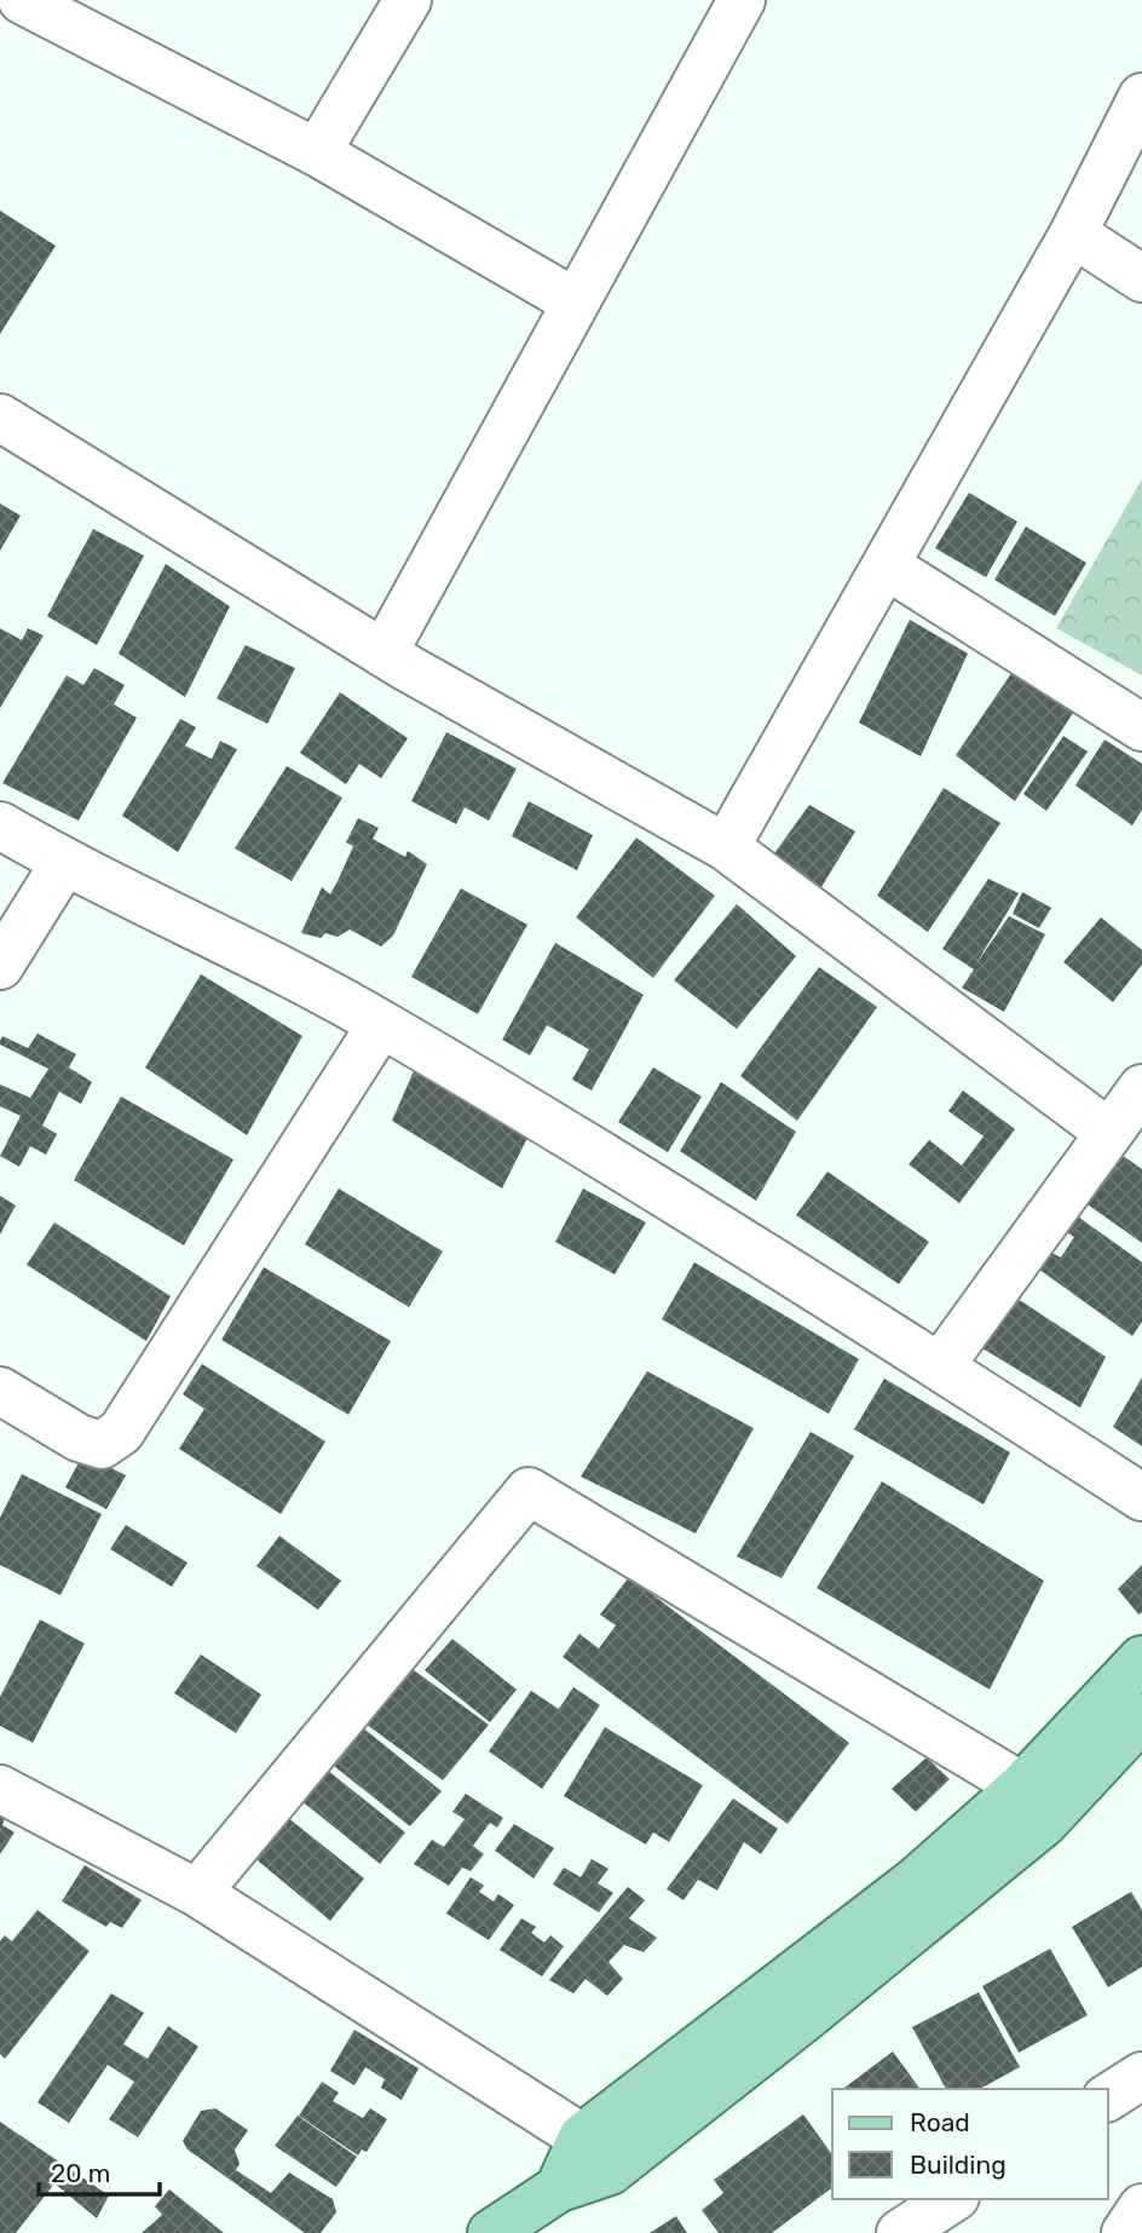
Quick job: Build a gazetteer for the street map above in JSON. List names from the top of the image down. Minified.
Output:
{"legend":["Road","Building"],"scale_bar":"20 m"}
